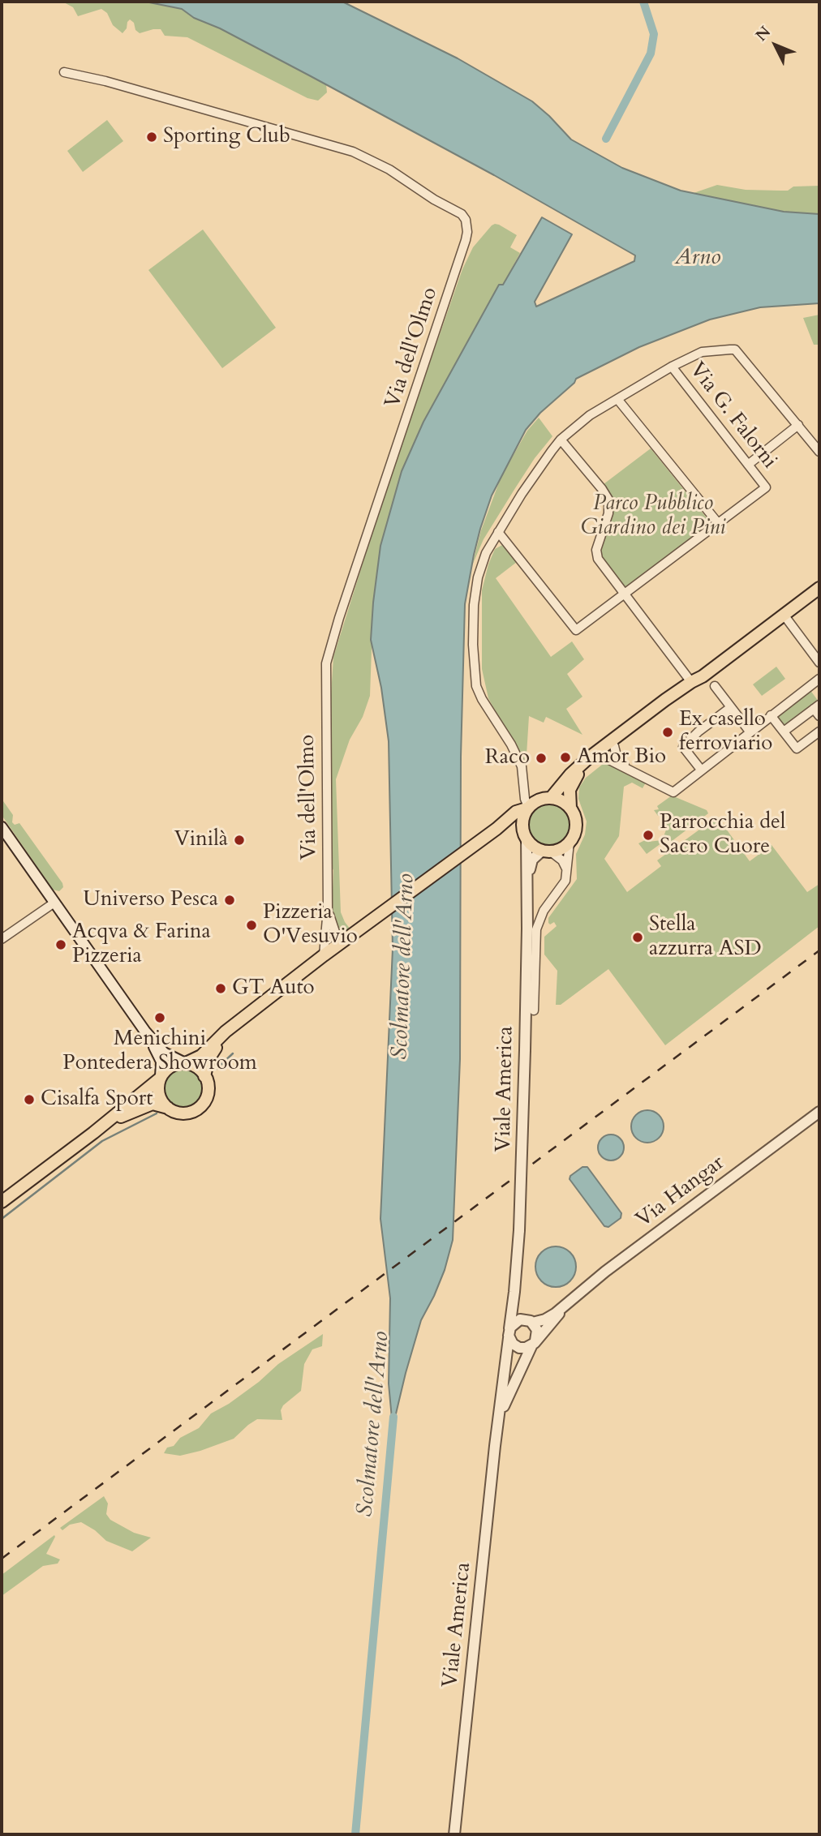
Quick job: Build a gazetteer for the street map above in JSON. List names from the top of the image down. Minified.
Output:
{"streets":{"street":["Via dell'Olmo","Via G. Falorni","Viale America","Via Hangar"]},"crossings":[["Viale America","Via Hangar"]],"water":["Arno","Scolmatore dell'Arno"],"parks":["Parco Pubblico Giardino dei Pini"],"places":["Sporting Club","Ex casello ferroviario","Amor Bio","Raco","Parrocchia del Sacro Cuore","Vinilà","Universo Pesca","Pizzeria O'Vesuvio","Stella azzurra ASD","Acqva & Farina Pizzeria","GT Auto","Menichini Pontedera Showroom","Cisalfa Sport"],"north":"top left"}
